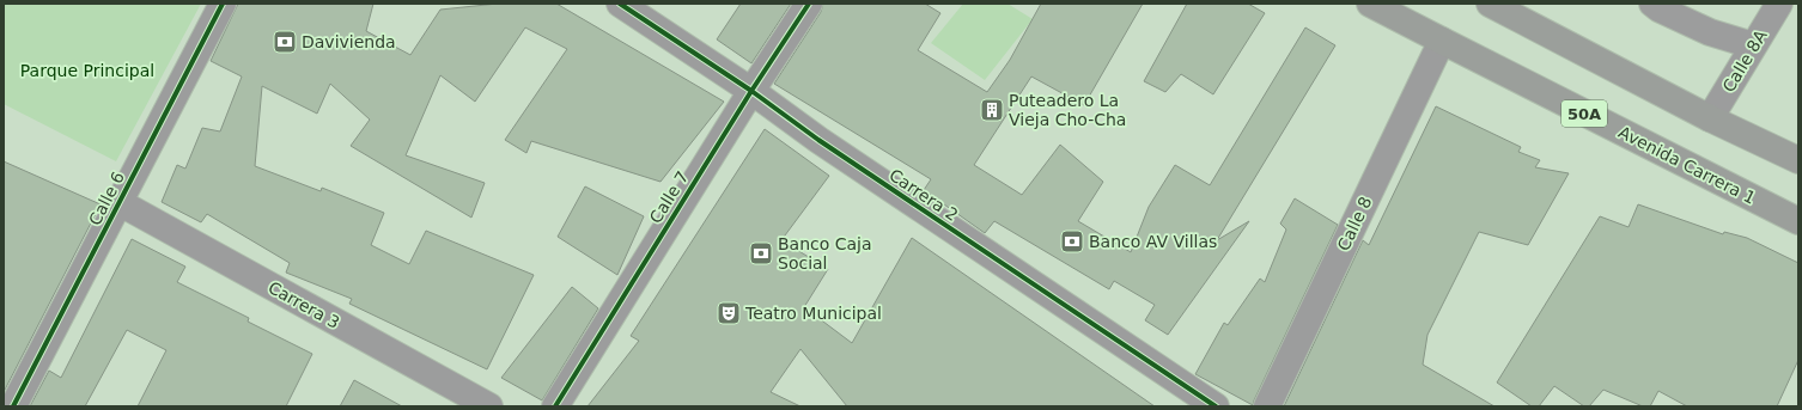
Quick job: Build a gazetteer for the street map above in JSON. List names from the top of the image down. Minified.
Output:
{"streets":{"main road":["50A","Avenida Carrera 1"],"street":["Calle 8A","Carrera 2","Calle 7","Calle 6","Calle 8","Carrera 3"]},"crossings":[["Avenida Carrera 1","Calle 8"],["Carrera 2","Calle 7"],["Calle 6","Carrera 3"]],"parks":["Parque Principal"],"places":{"bank":["Davivienda","Banco AV Villas","Banco Caja Social"],"building":["Puteadero La Vieja Cho-Cha"],"theatre":["Teatro Municipal"]}}
